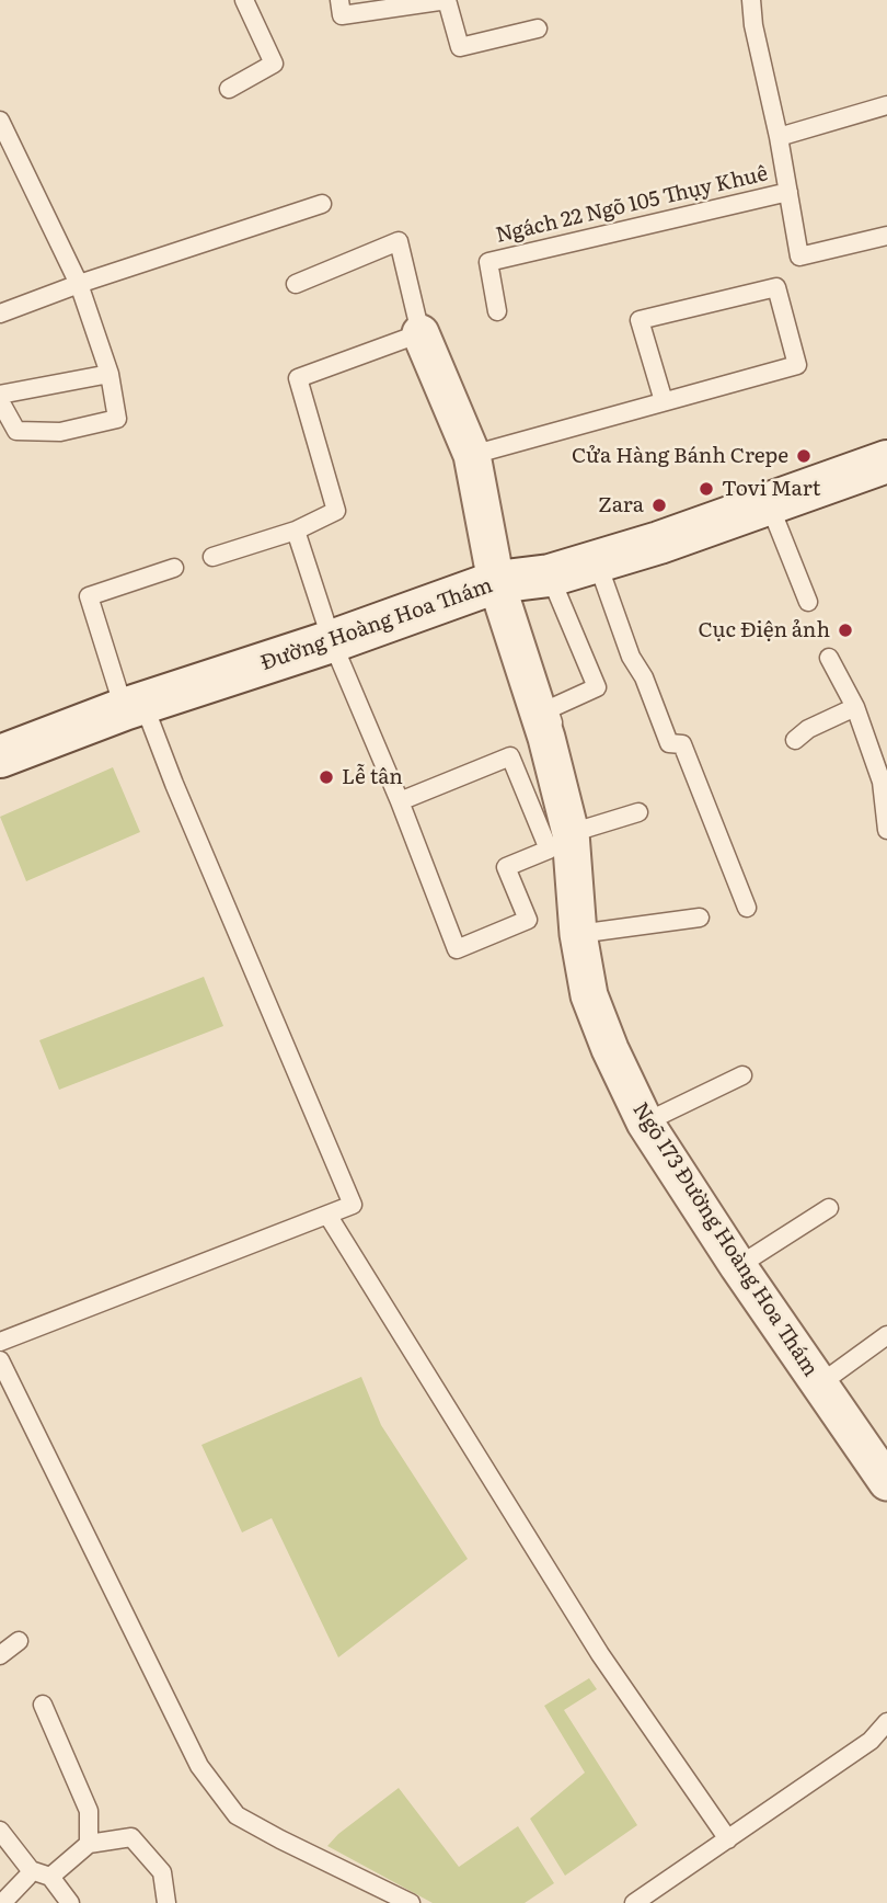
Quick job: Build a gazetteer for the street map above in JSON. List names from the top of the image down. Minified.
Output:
{"streets":{"main road":["Đường Hoàng Hoa Thám"],"street":["Ngõ 173 Đường Hoàng Hoa Thám"],"lane":["Ngách 22 Ngõ 105 Thụy Khuê"]},"crossings":[["Đường Hoàng Hoa Thám","Ngõ 173 Đường Hoàng Hoa Thám"]],"places":["Cửa Hàng Bánh Crepe","Tovi Mart","Zara","Cục Điện ảnh","Lễ tân"]}
